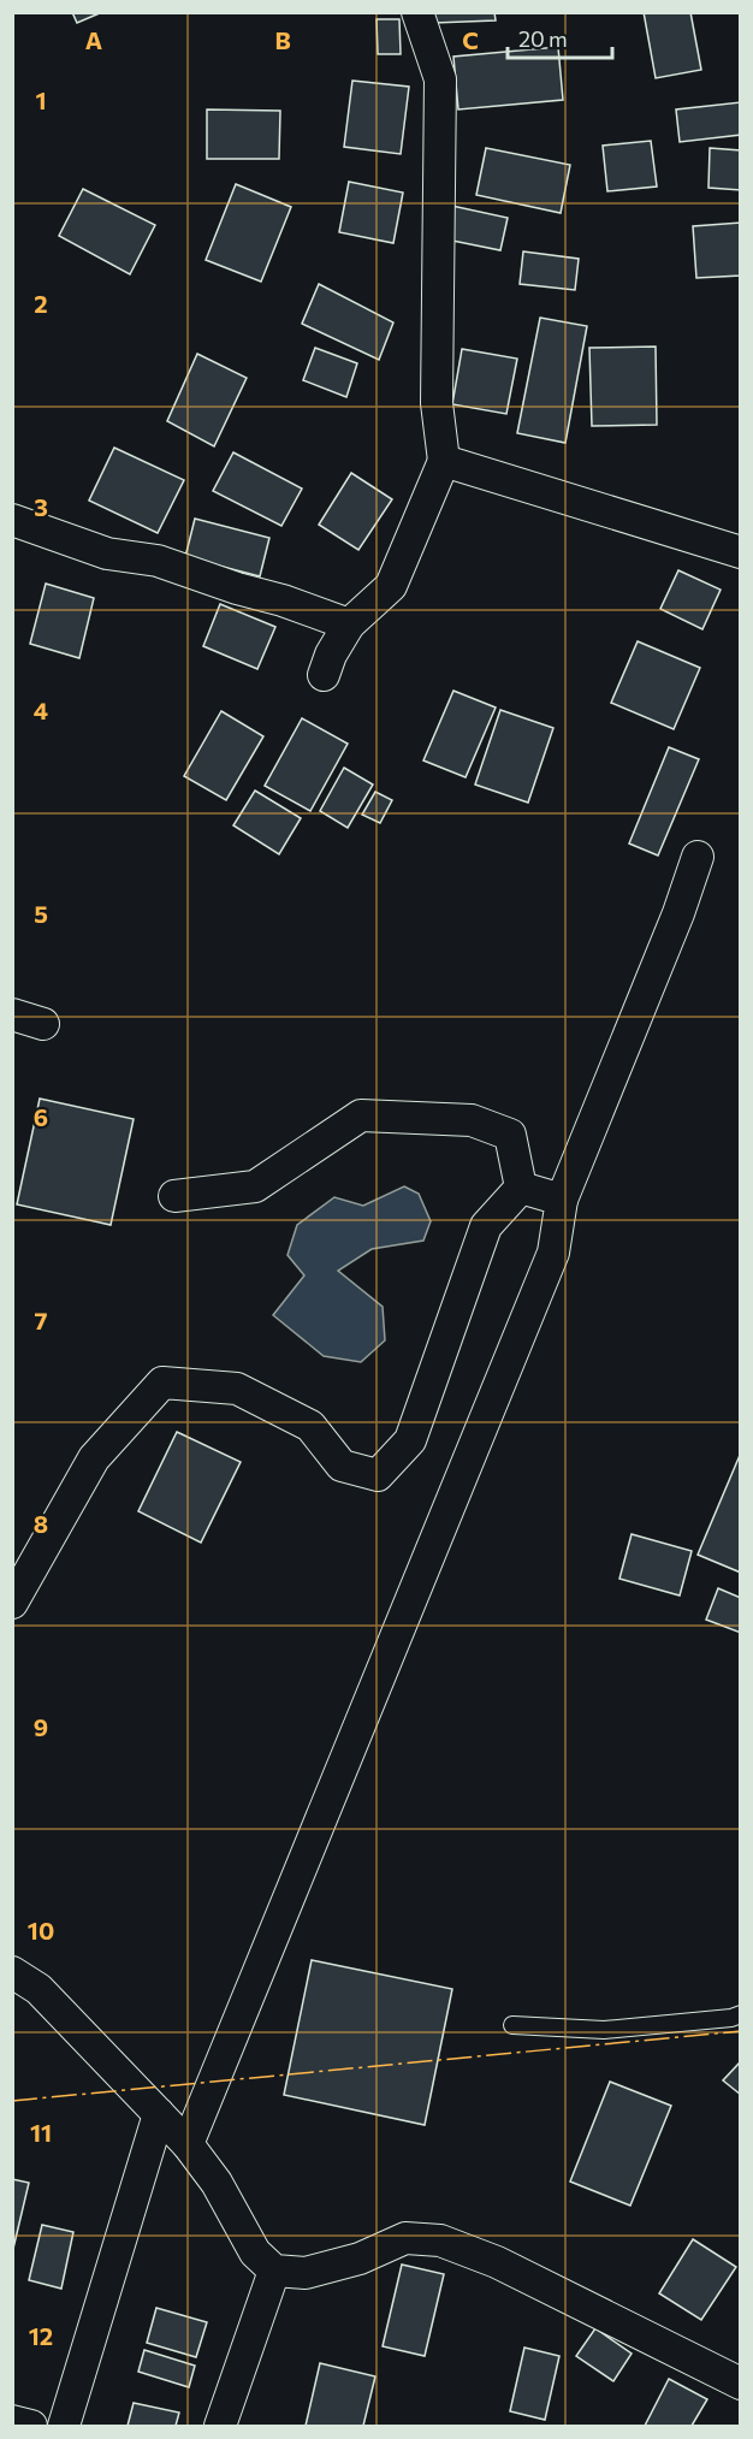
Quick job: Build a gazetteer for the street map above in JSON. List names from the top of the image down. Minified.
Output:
{"scale_bar":"20 m","grid":{"columns":["A","B","C"],"rows":["1","2","3","4","5","6","7","8","9","10","11","12"]}}
